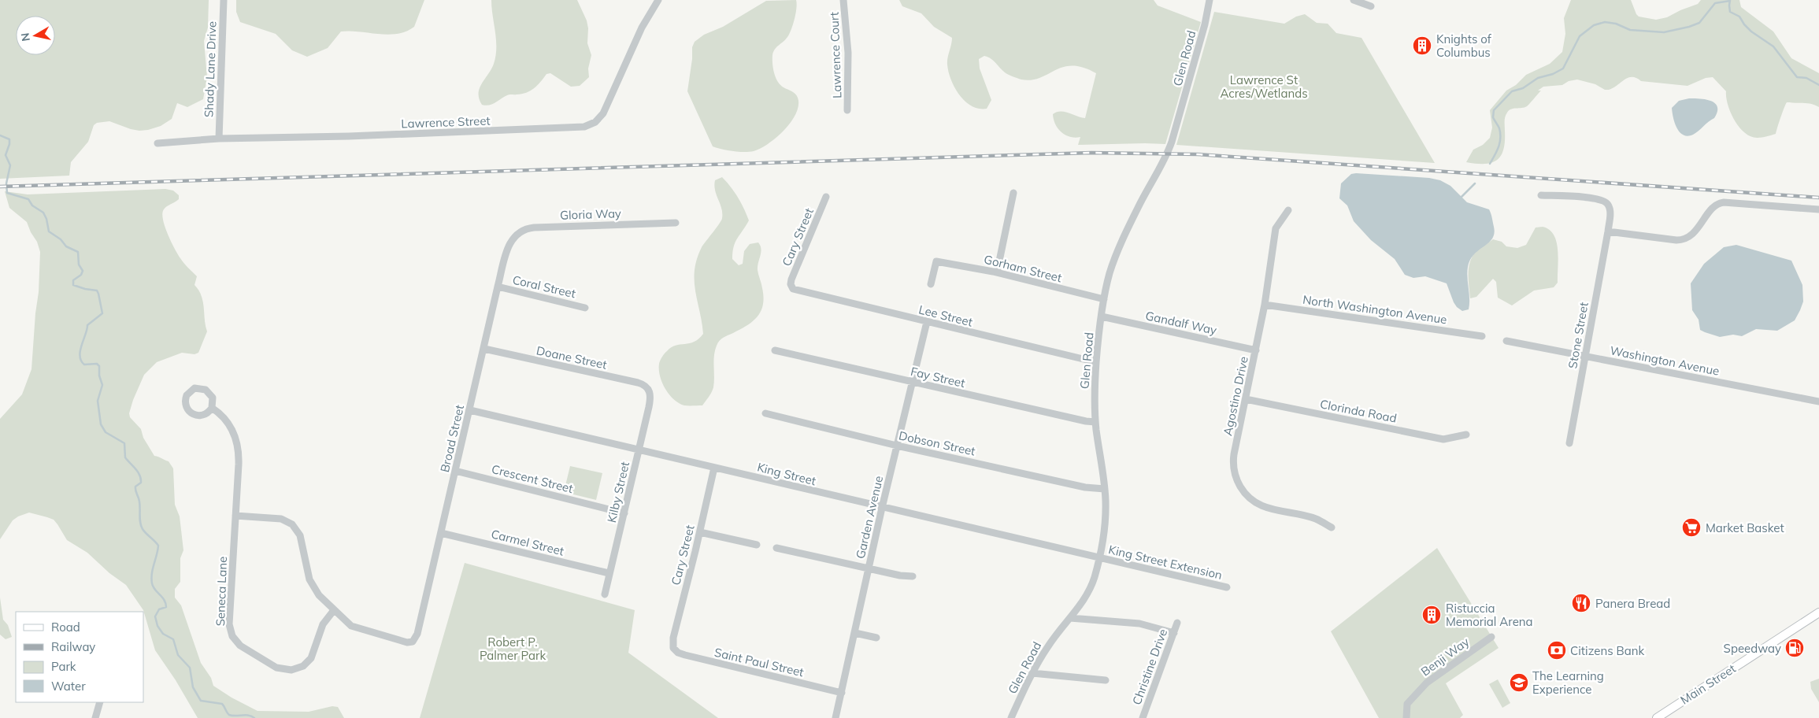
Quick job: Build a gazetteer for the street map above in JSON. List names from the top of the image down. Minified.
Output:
{"streets":{"main road":["Main Street"],"street":["Lawrence Court","Glen Road","Shady Lane Drive","Lawrence Street","Gloria Way","Cary Street","Gorham Street","Coral Street","North Washington Avenue","Lee Street","Gandalf Way","Stone Street","Doane Street","Washington Avenue","Fay Street","Agostino Drive","Clorinda Road","Broad Street","Dobson Street","King Street","Crescent Street","Kilby Street","Garden Avenue","Carmel Street","King Street Extension","Seneca Lane","Benji Way","Saint Paul Street","Christine Drive"]},"crossings":[["Glen Road","Gorham Street"],["Glen Road","Lee Street"],["Glen Road","Gandalf Way"],["Glen Road","Fay Street"],["Glen Road","Dobson Street"],["Glen Road","King Street"],["Glen Road","King Street Extension"],["Shady Lane Drive","Lawrence Street"],["Gloria Way","Broad Street"],["Cary Street","Lee Street"],["Cary Street","King Street"],["Cary Street","Saint Paul Street"],["Coral Street","Broad Street"],["North Washington Avenue","Agostino Drive"],["Lee Street","Garden Avenue"],["Gandalf Way","Agostino Drive"],["Stone Street","Washington Avenue"],["Doane Street","Broad Street"],["Doane Street","Kilby Street"],["Fay Street","Garden Avenue"],["Agostino Drive","Clorinda Road"],["Broad Street","King Street"],["Broad Street","Crescent Street"],["Broad Street","Carmel Street"],["Broad Street","Seneca Lane"],["Dobson Street","Garden Avenue"],["King Street","Kilby Street"],["King Street","Garden Avenue"],["King Street","King Street Extension"],["Crescent Street","Kilby Street"],["Kilby Street","Carmel Street"],["Garden Avenue","Saint Paul Street"]],"parks":["Lawrence St Acres/Wetlands","Robert P. Palmer Park"],"places":{"building":["Knights of Columbus","Ristuccia Memorial Arena"],"supermarket":["Market Basket"],"restaurant":["Panera Bread"],"fuel station":["Speedway"],"bank":["Citizens Bank"],"school or university":["The Learning Experience"]},"legend":["Road","Railway","Park","Water"],"north":"left"}
